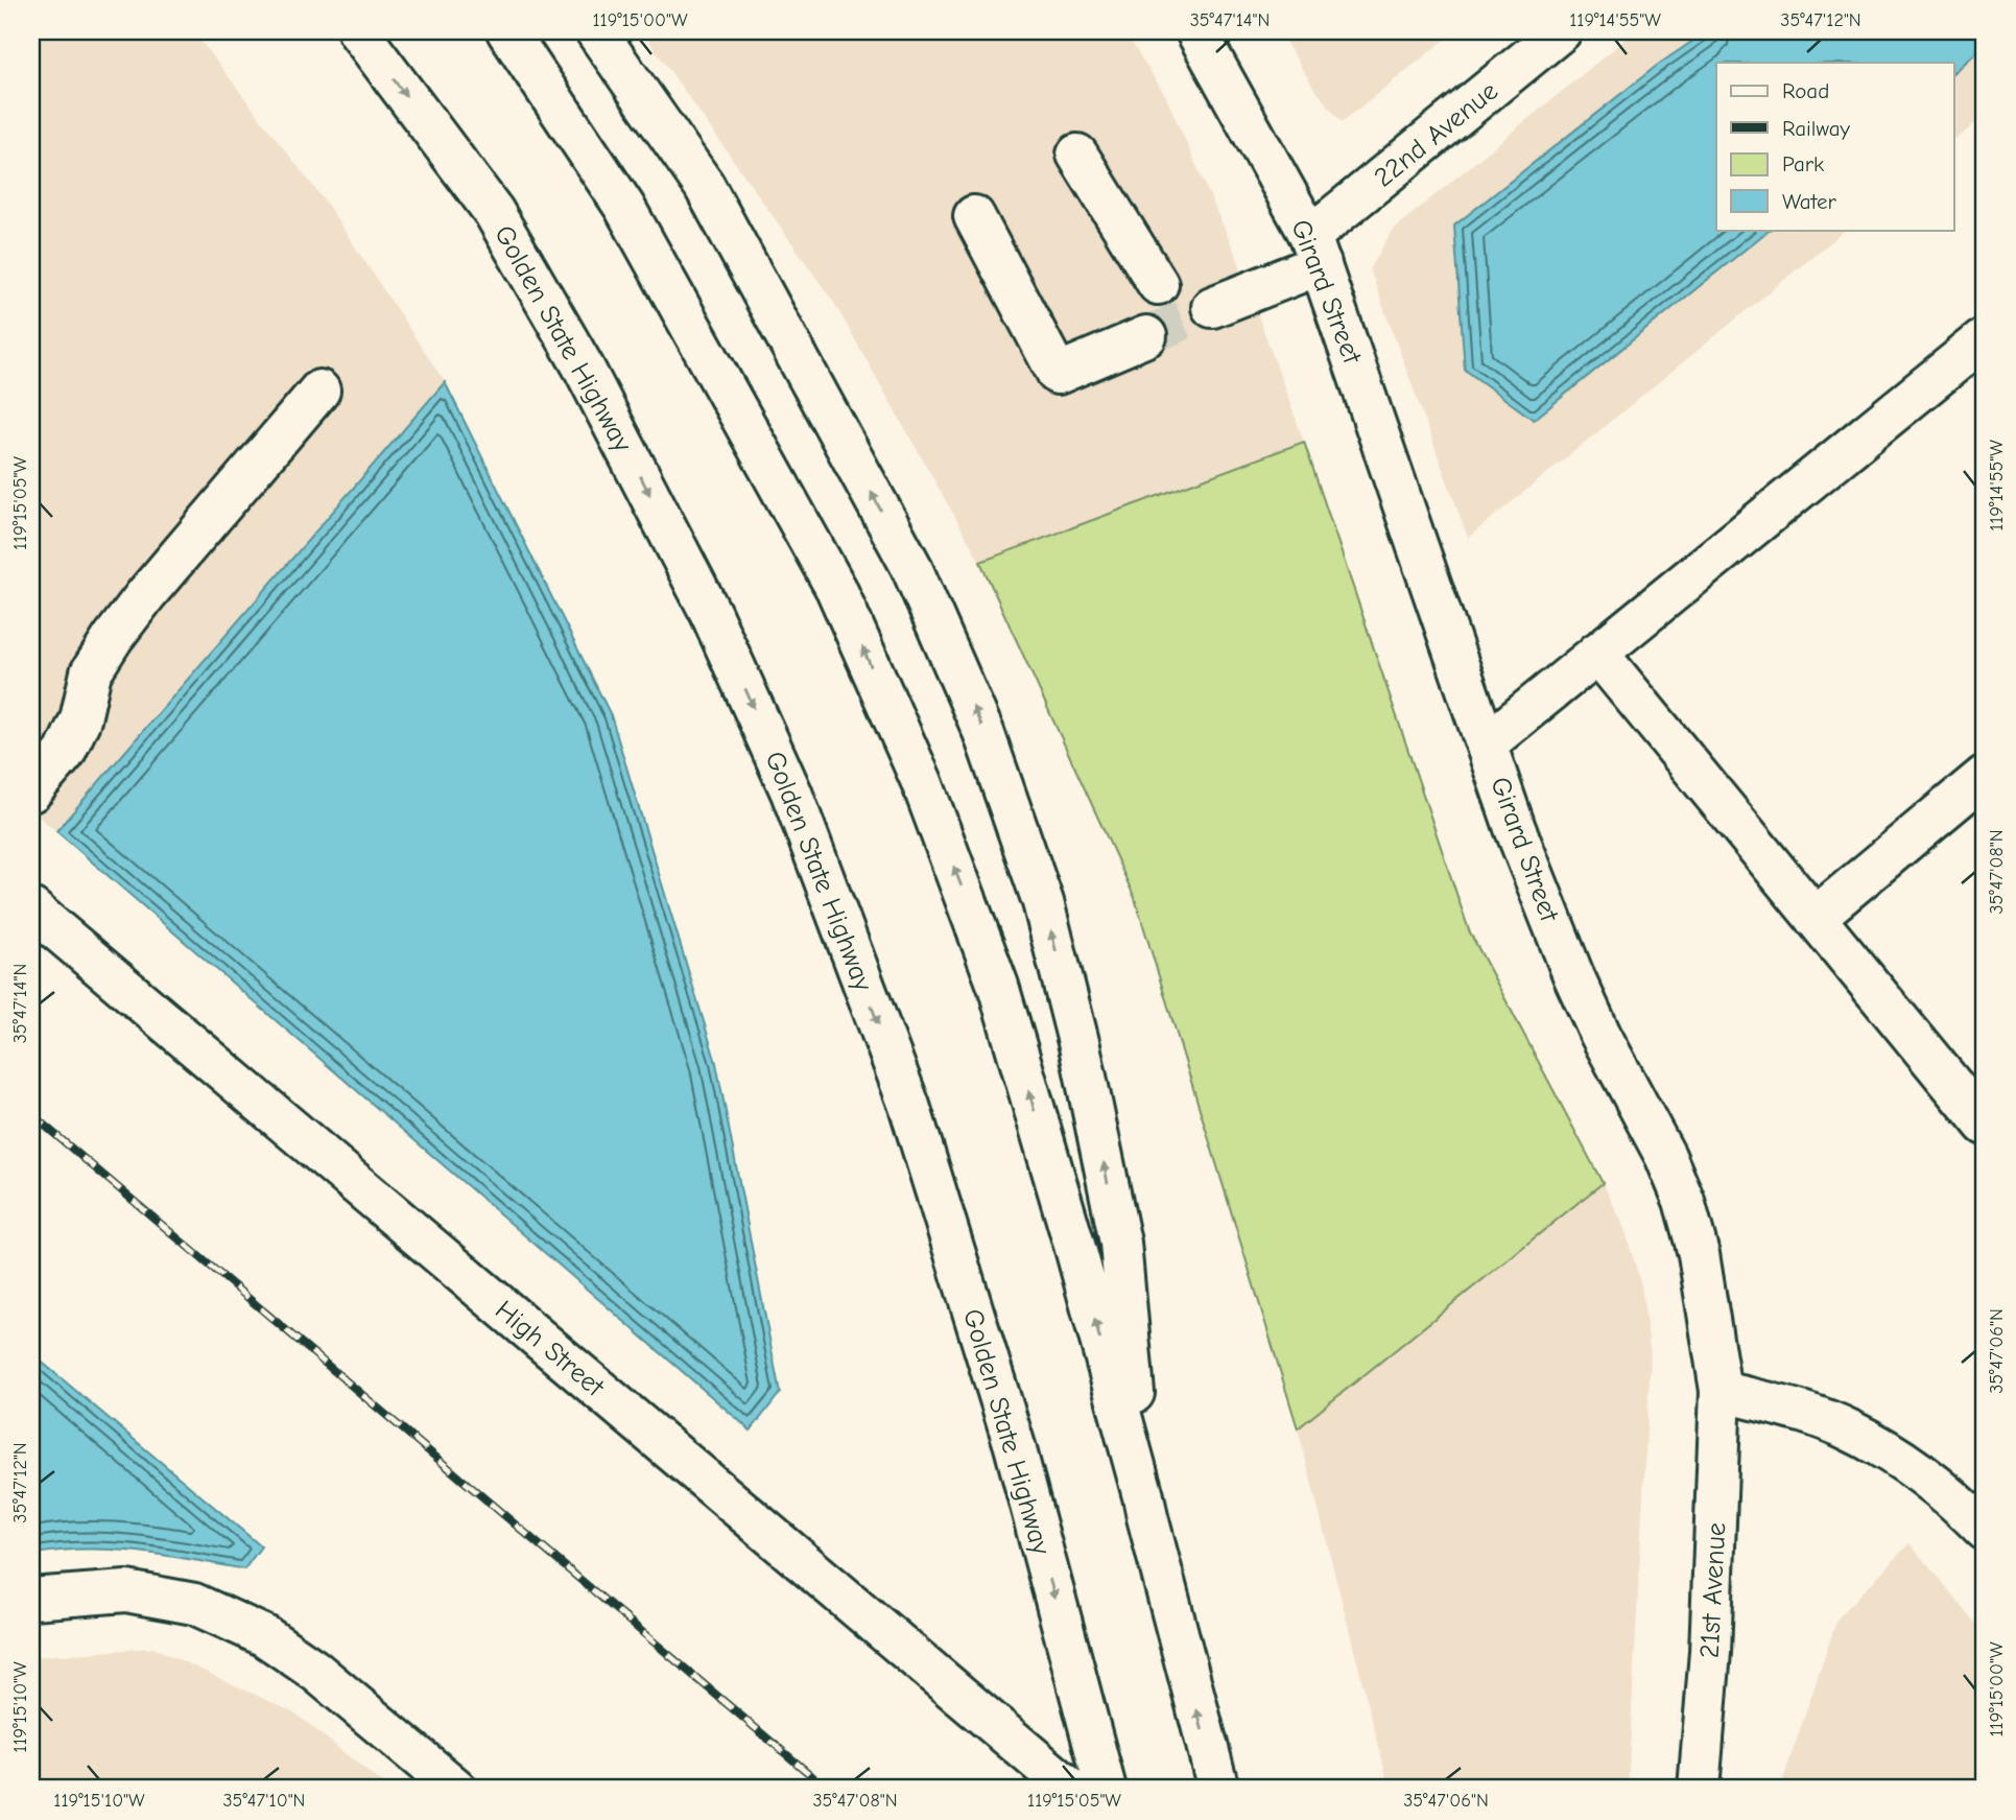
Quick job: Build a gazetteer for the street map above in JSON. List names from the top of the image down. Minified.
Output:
{"streets":{"main road":["22nd Avenue","Girard Street","Golden State Highway","High Street","21st Avenue"]},"crossings":[["22nd Avenue","Girard Street"],["Girard Street","21st Avenue"]],"legend":["Road","Railway","Park","Water"],"coordinates":["119°15'00\"W","35°47'14\"N","119°14'55\"W","35°47'12\"N","119°15'05\"W","35°47'08\"N","35°47'06\"N","119°15'10\"W","35°47'10\"N"]}
